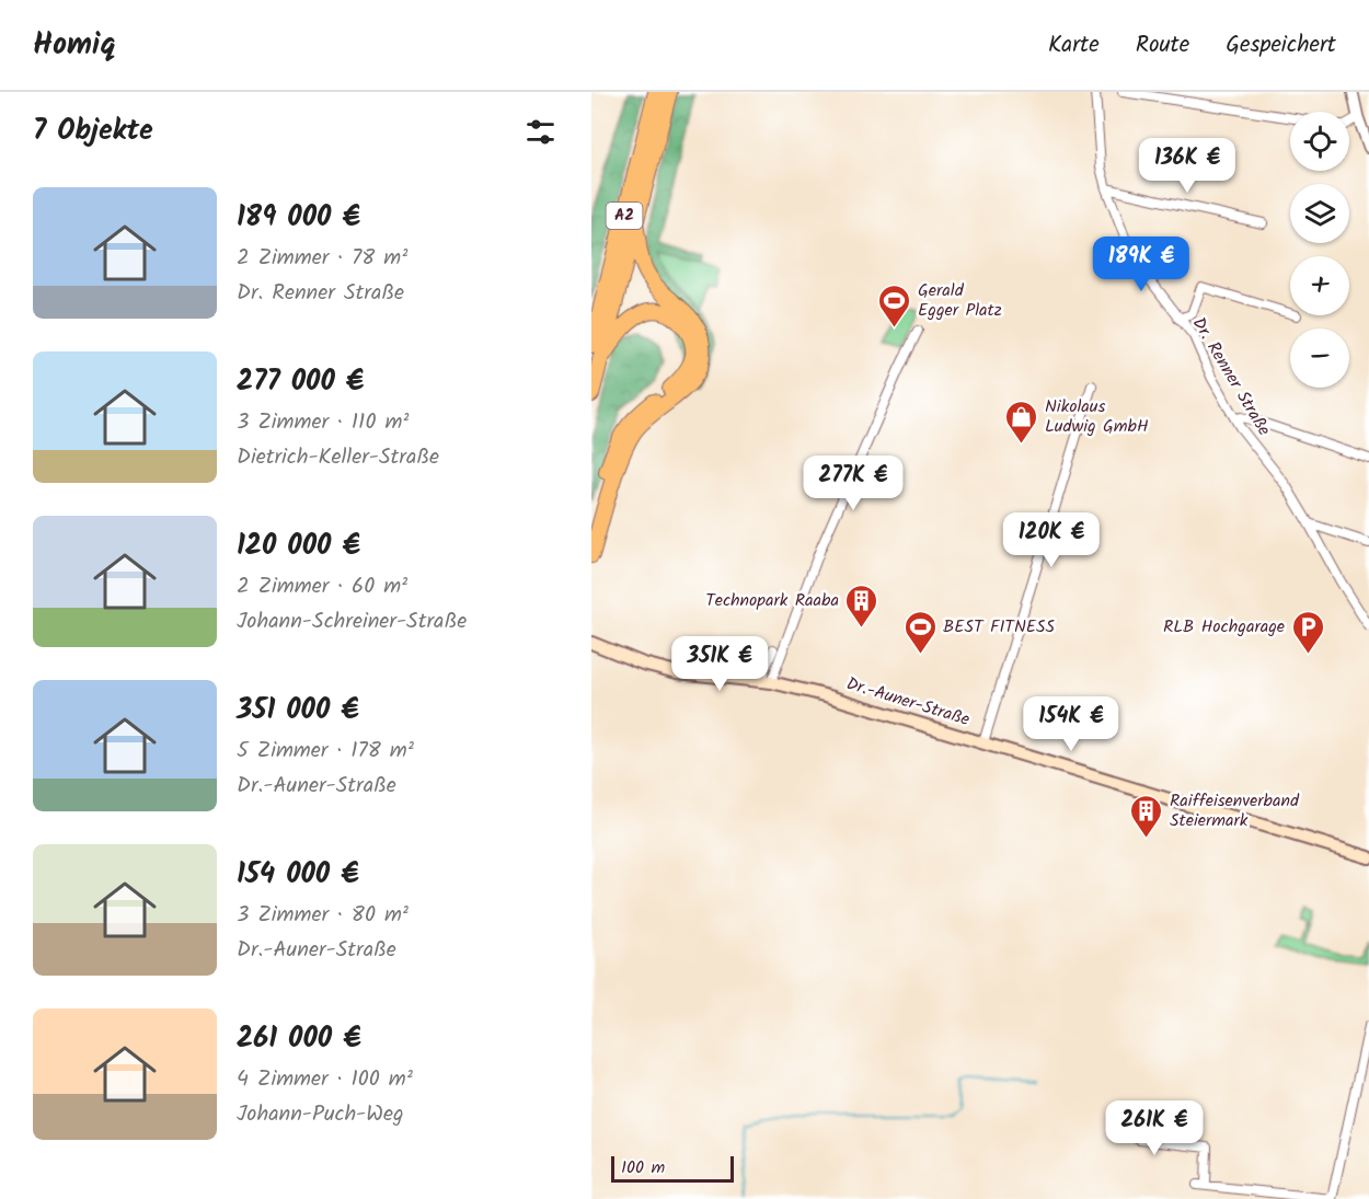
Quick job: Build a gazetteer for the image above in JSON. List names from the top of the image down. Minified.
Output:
{"streets":{"highway":["A2"],"main road":["Dr.-Auner-Straße"],"street":["Dr. Renner Straße"]},"places":{"sports":["Gerald Egger Platz","BEST FITNESS"],"shop":["Nikolaus Ludwig GmbH"],"building":["Technopark Raaba","Raiffeisenverband Steiermark"],"parking":["RLB Hochgarage"]},"scale_bar":"100 m","page":{"header":"Homiq","nav":["Karte","Route","Gespeichert"],"heading":"7 Objekte","map_buttons":["+","−"],"price":["136K €","189K €","277K €","120K €","351K €","154K €","261K €"],"list":[{"name":"189 000 €","note":"2 Zimmer · 78 m² · Dr. Renner Straße"},{"name":"277 000 €","note":"3 Zimmer · 110 m² · Dietrich-Keller-Straße"},{"name":"120 000 €","note":"2 Zimmer · 60 m² · Johann-Schreiner-Straße"},{"name":"351 000 €","note":"5 Zimmer · 178 m² · Dr.-Auner-Straße"},{"name":"154 000 €","note":"3 Zimmer · 80 m² · Dr.-Auner-Straße"},{"name":"261 000 €","note":"4 Zimmer · 100 m² · Johann-Puch-Weg"}],"scale":"100 m"}}
